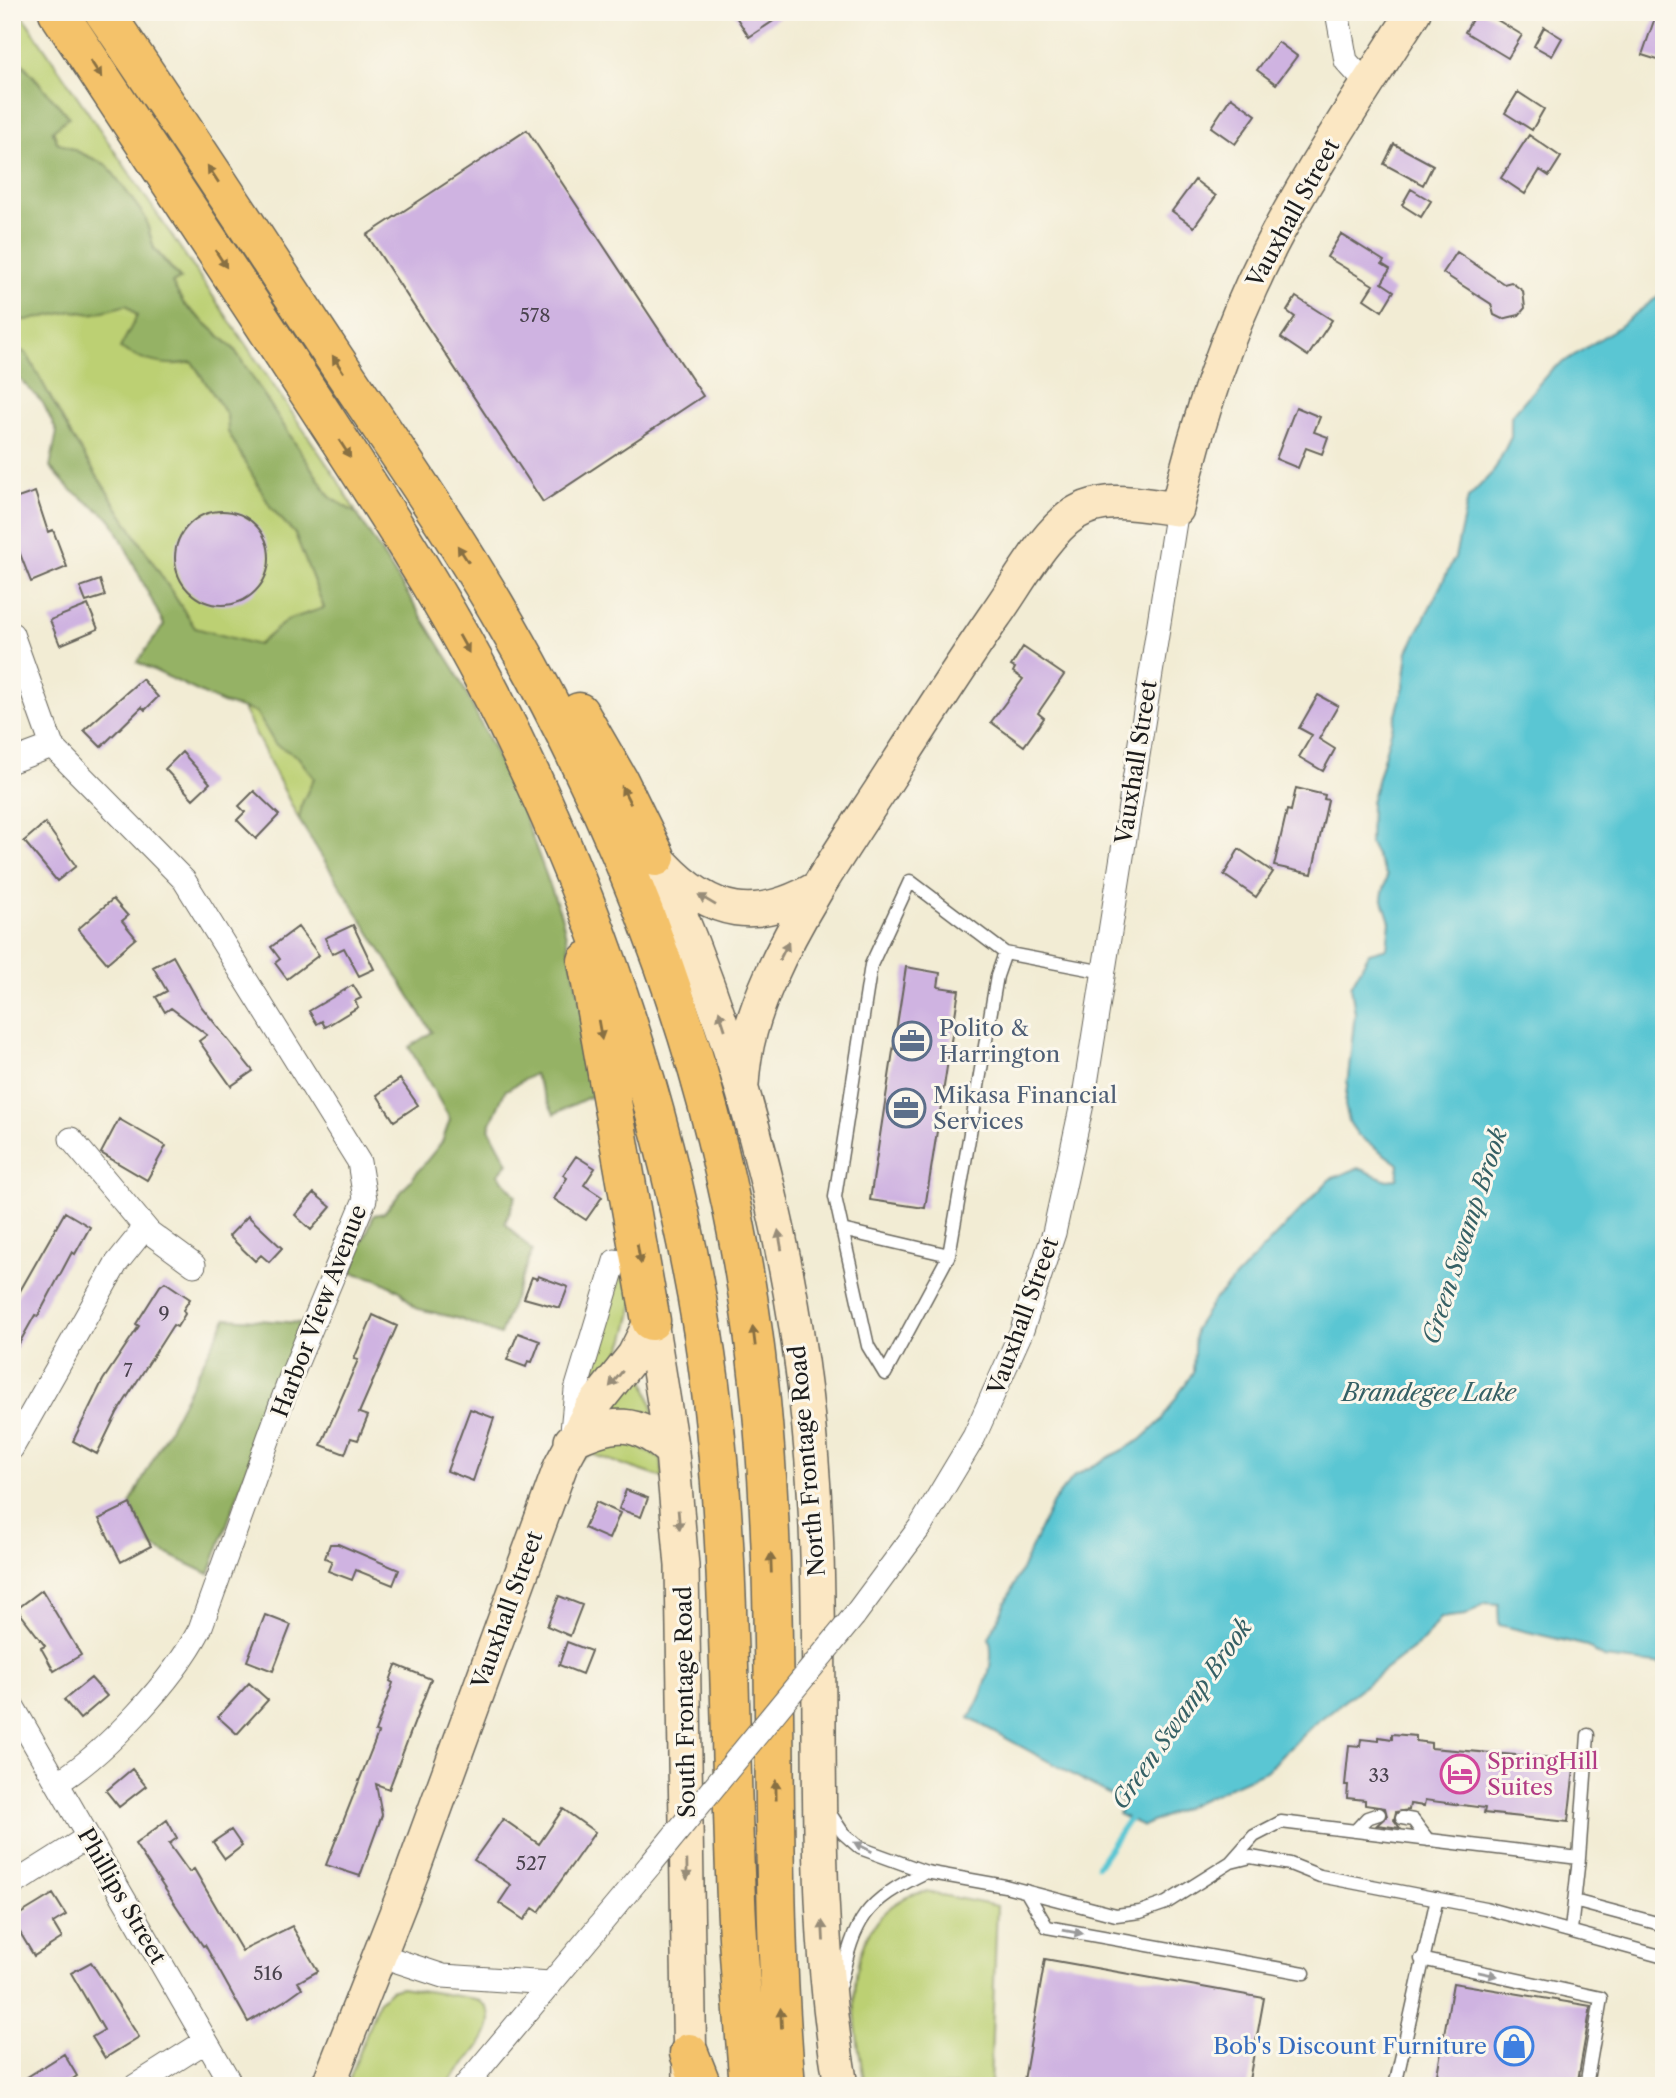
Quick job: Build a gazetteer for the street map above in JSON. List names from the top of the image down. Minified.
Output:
{"streets":{"main road":["Vauxhall Street","North Frontage Road","South Frontage Road"],"street":["Harbor View Avenue","Phillips Street"]},"crossings":[["Harbor View Avenue","Phillips Street"]],"one_way":["North Frontage Road","South Frontage Road"],"water":["Green Swamp Brook","Brandegee Lake"],"places":{"office":["Polito & Harrington","Mikasa Financial Services"],"hotel":["SpringHill Suites"],"shop":["Bob's Discount Furniture"]},"house_numbers":["578","9","7","33","527","516"]}
